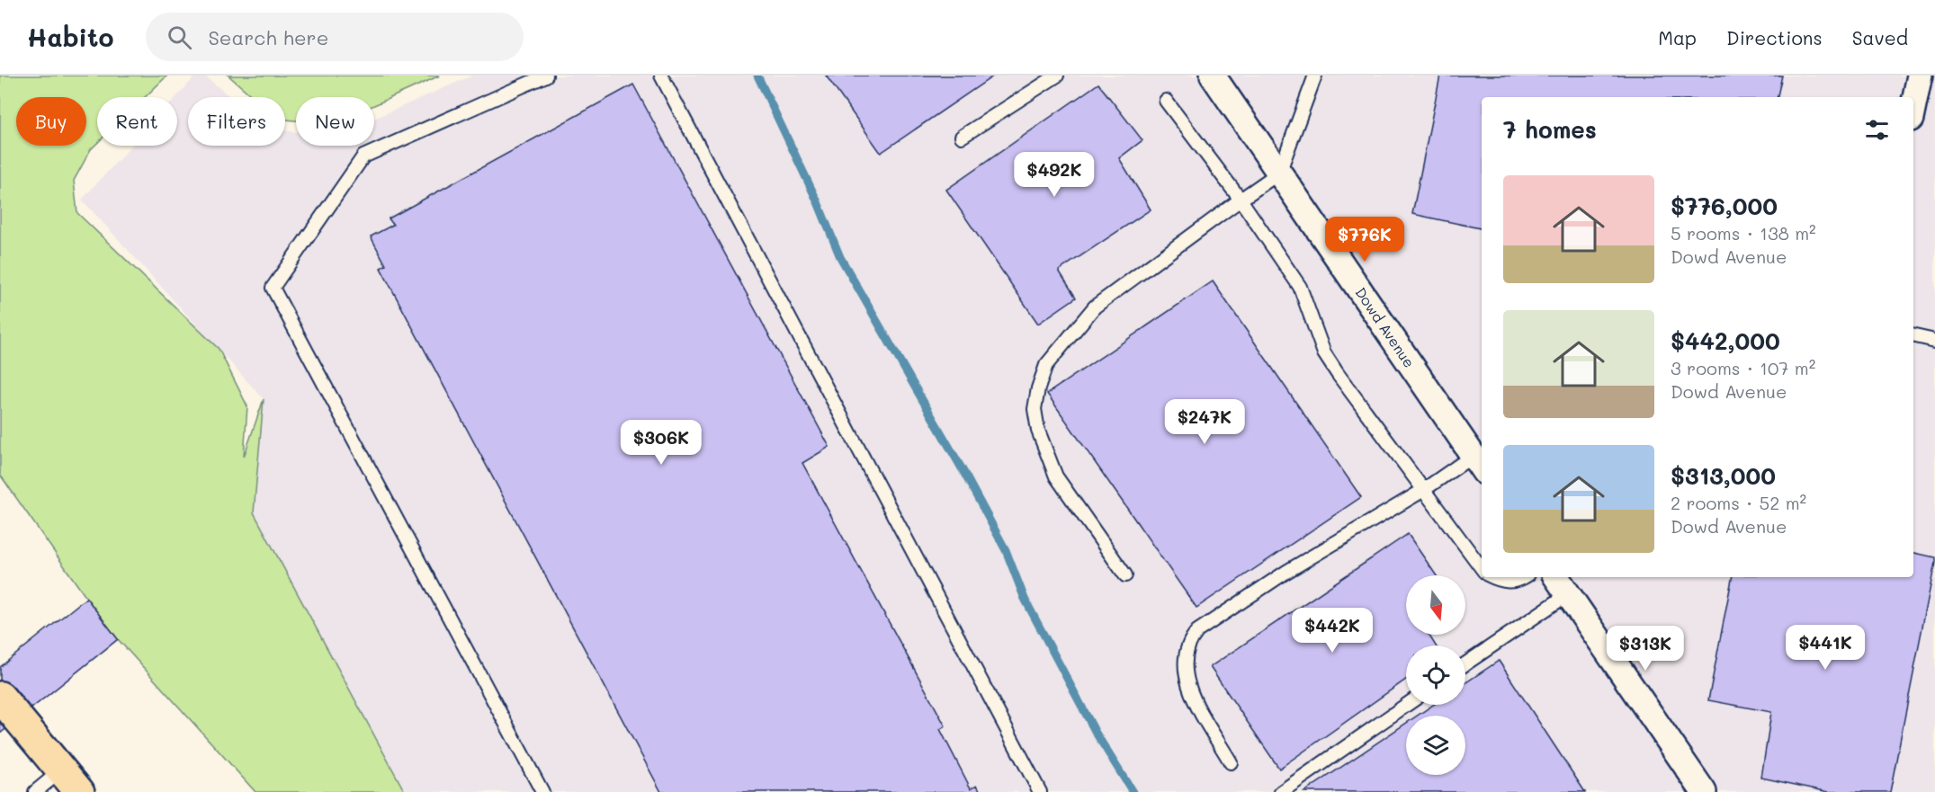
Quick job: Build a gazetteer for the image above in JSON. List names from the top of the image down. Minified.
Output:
{"streets":{"street":["Dowd Avenue"]},"north":"bottom","page":{"header":"Habito","search":"Search here","nav":["Map","Directions","Saved"],"chip":["Buy","Rent","Filters","New"],"heading":"7 homes","price":["$492K","$776K","$247K","$306K","$442K","$441K","$313K"],"list":[{"name":"$776,000","note":"5 rooms · 138 m² · Dowd Avenue"},{"name":"$442,000","note":"3 rooms · 107 m² · Dowd Avenue"},{"name":"$313,000","note":"2 rooms · 52 m² · Dowd Avenue"}]}}
